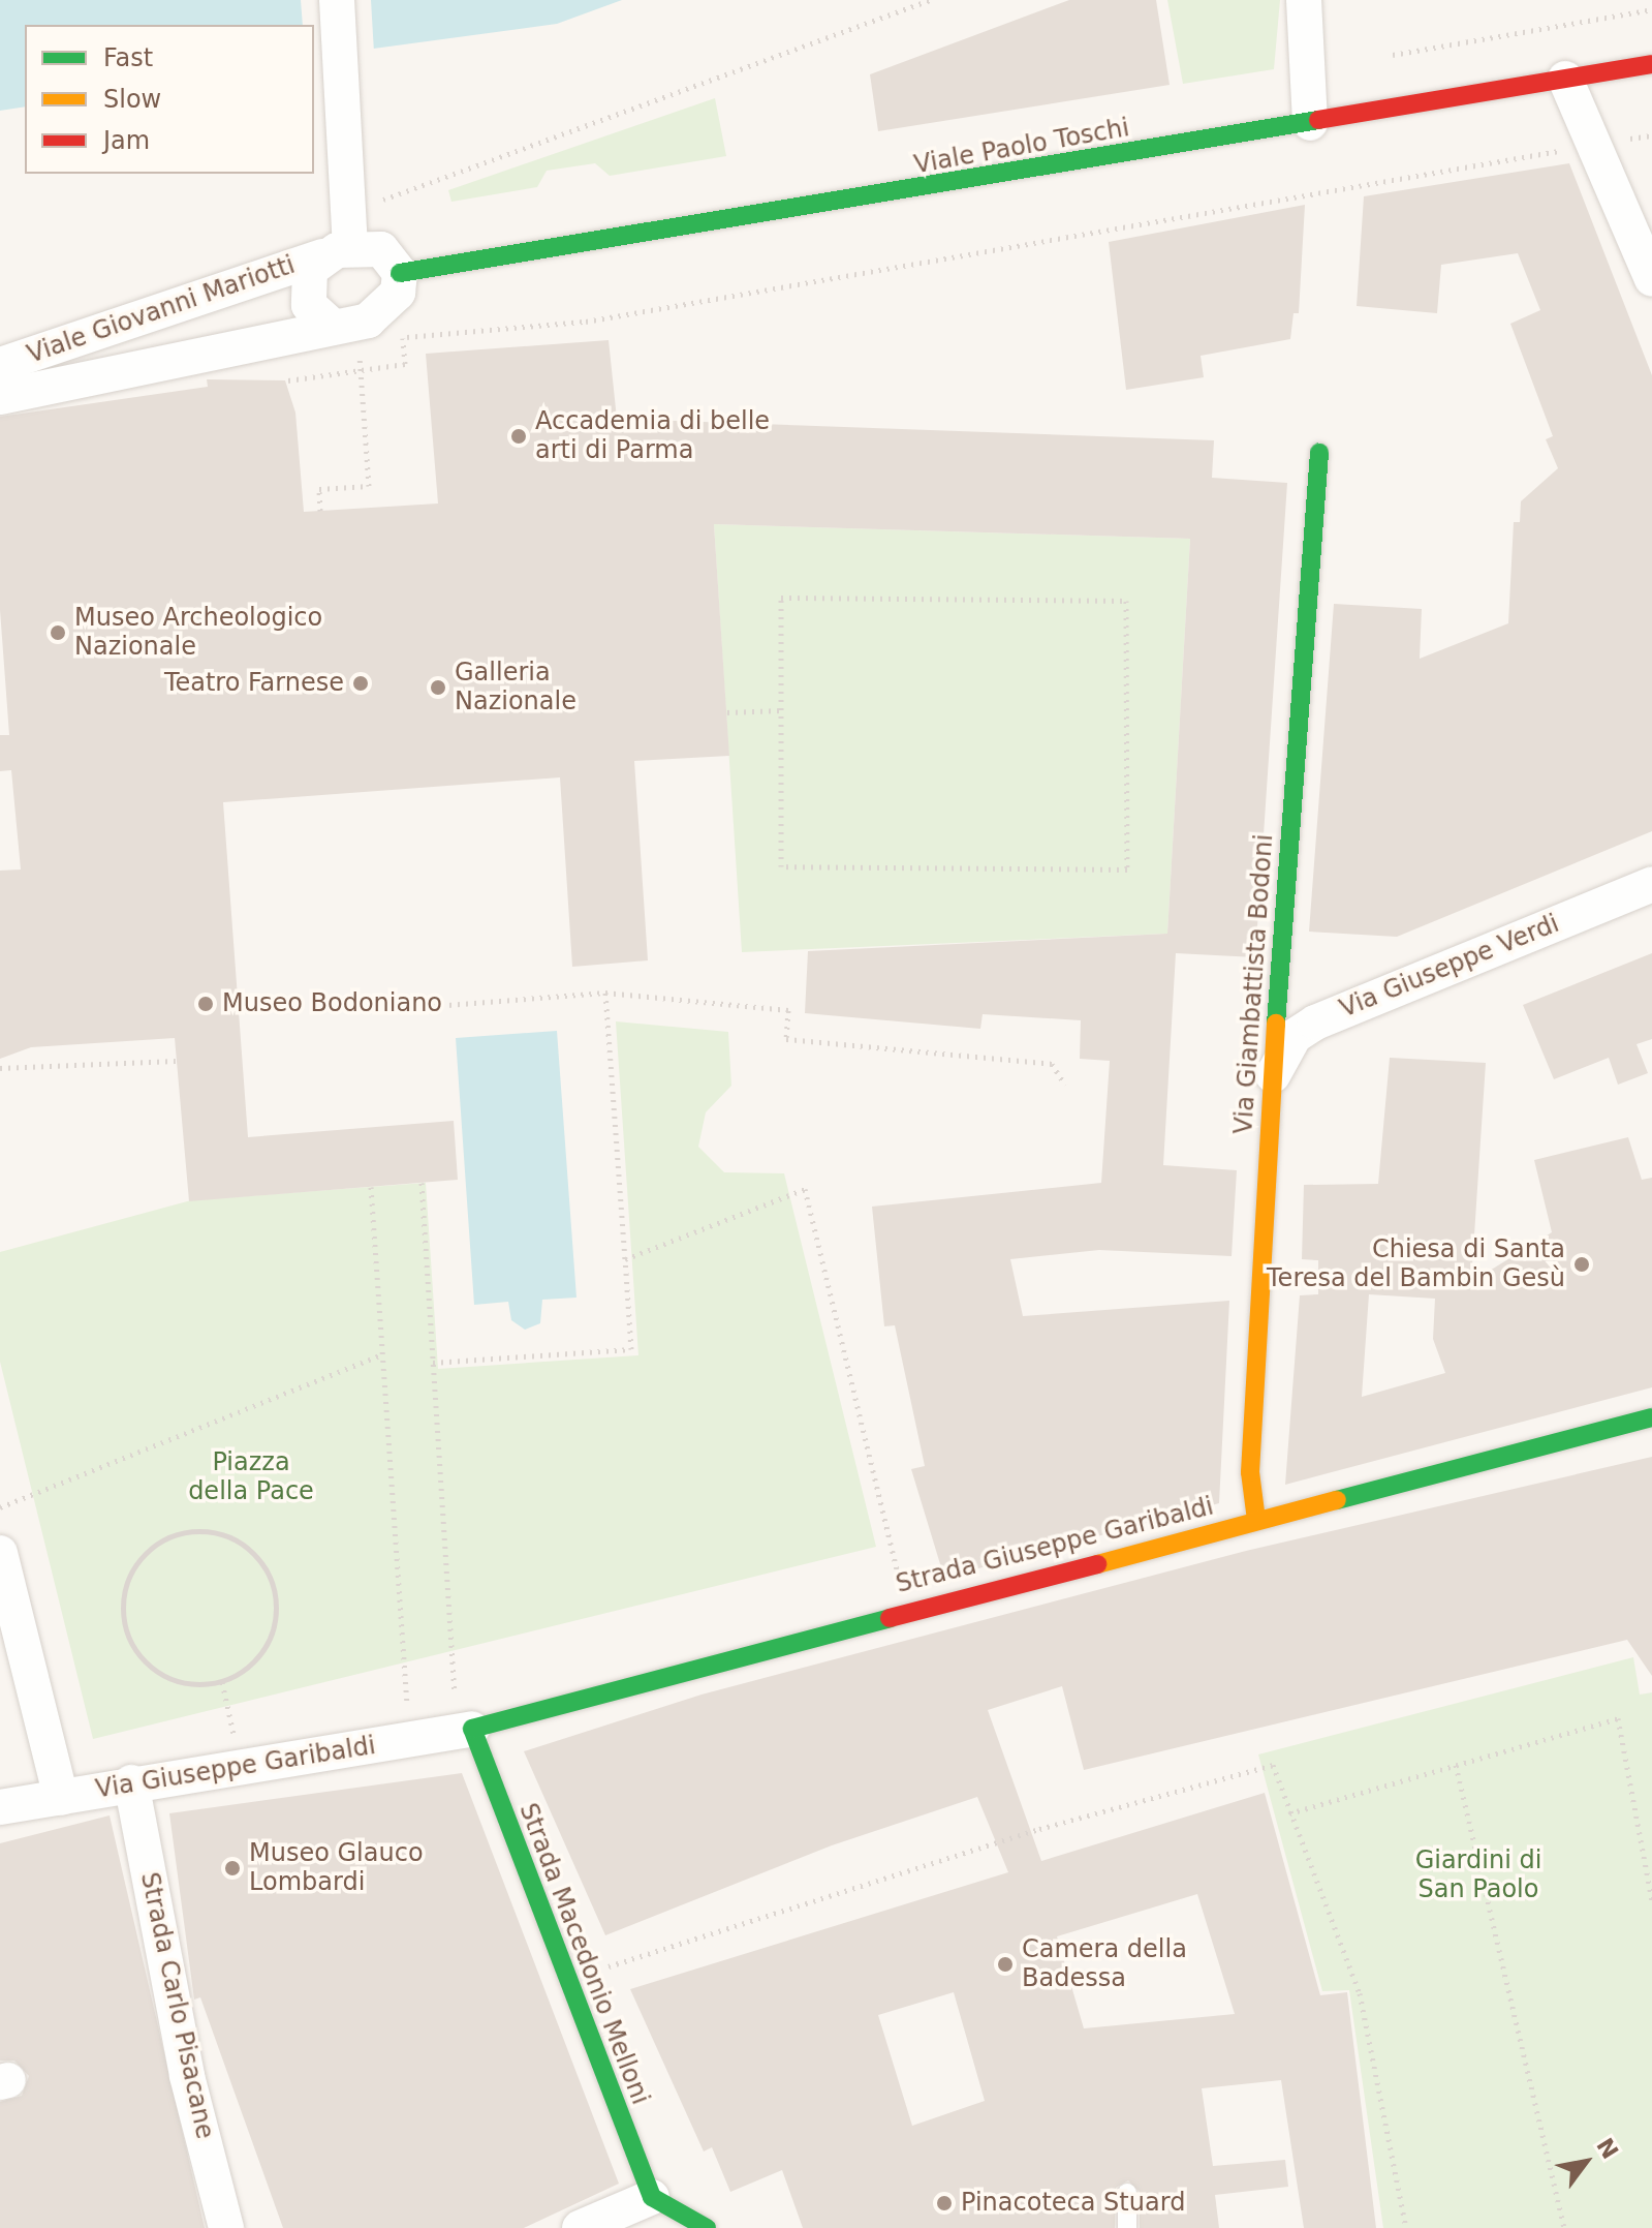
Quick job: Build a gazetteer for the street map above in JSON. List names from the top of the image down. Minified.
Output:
{"streets":{"street":["Viale Paolo Toschi","Viale Giovanni Mariotti","Via Giuseppe Verdi","Via Giambattista Bodoni","Strada Giuseppe Garibaldi","Via Giuseppe Garibaldi","Strada Macedonio Melloni","Strada Carlo Pisacane"]},"crossings":[["Viale Paolo Toschi","Viale Giovanni Mariotti"],["Via Giuseppe Verdi","Via Giambattista Bodoni"],["Via Giambattista Bodoni","Strada Giuseppe Garibaldi"],["Strada Giuseppe Garibaldi","Via Giuseppe Garibaldi"],["Strada Giuseppe Garibaldi","Strada Macedonio Melloni"],["Via Giuseppe Garibaldi","Strada Macedonio Melloni"],["Via Giuseppe Garibaldi","Strada Carlo Pisacane"]],"parks":["Piazza della Pace","Giardini di San Paolo"],"places":["Accademia di belle arti di Parma","Museo Archeologico Nazionale","Teatro Farnese","Galleria Nazionale","Museo Bodoniano","Chiesa di Santa Teresa del Bambin Gesù","Museo Glauco Lombardi","Camera della Badessa","Pinacoteca Stuard"],"legend":["Fast","Slow","Jam"],"north":"top right"}
